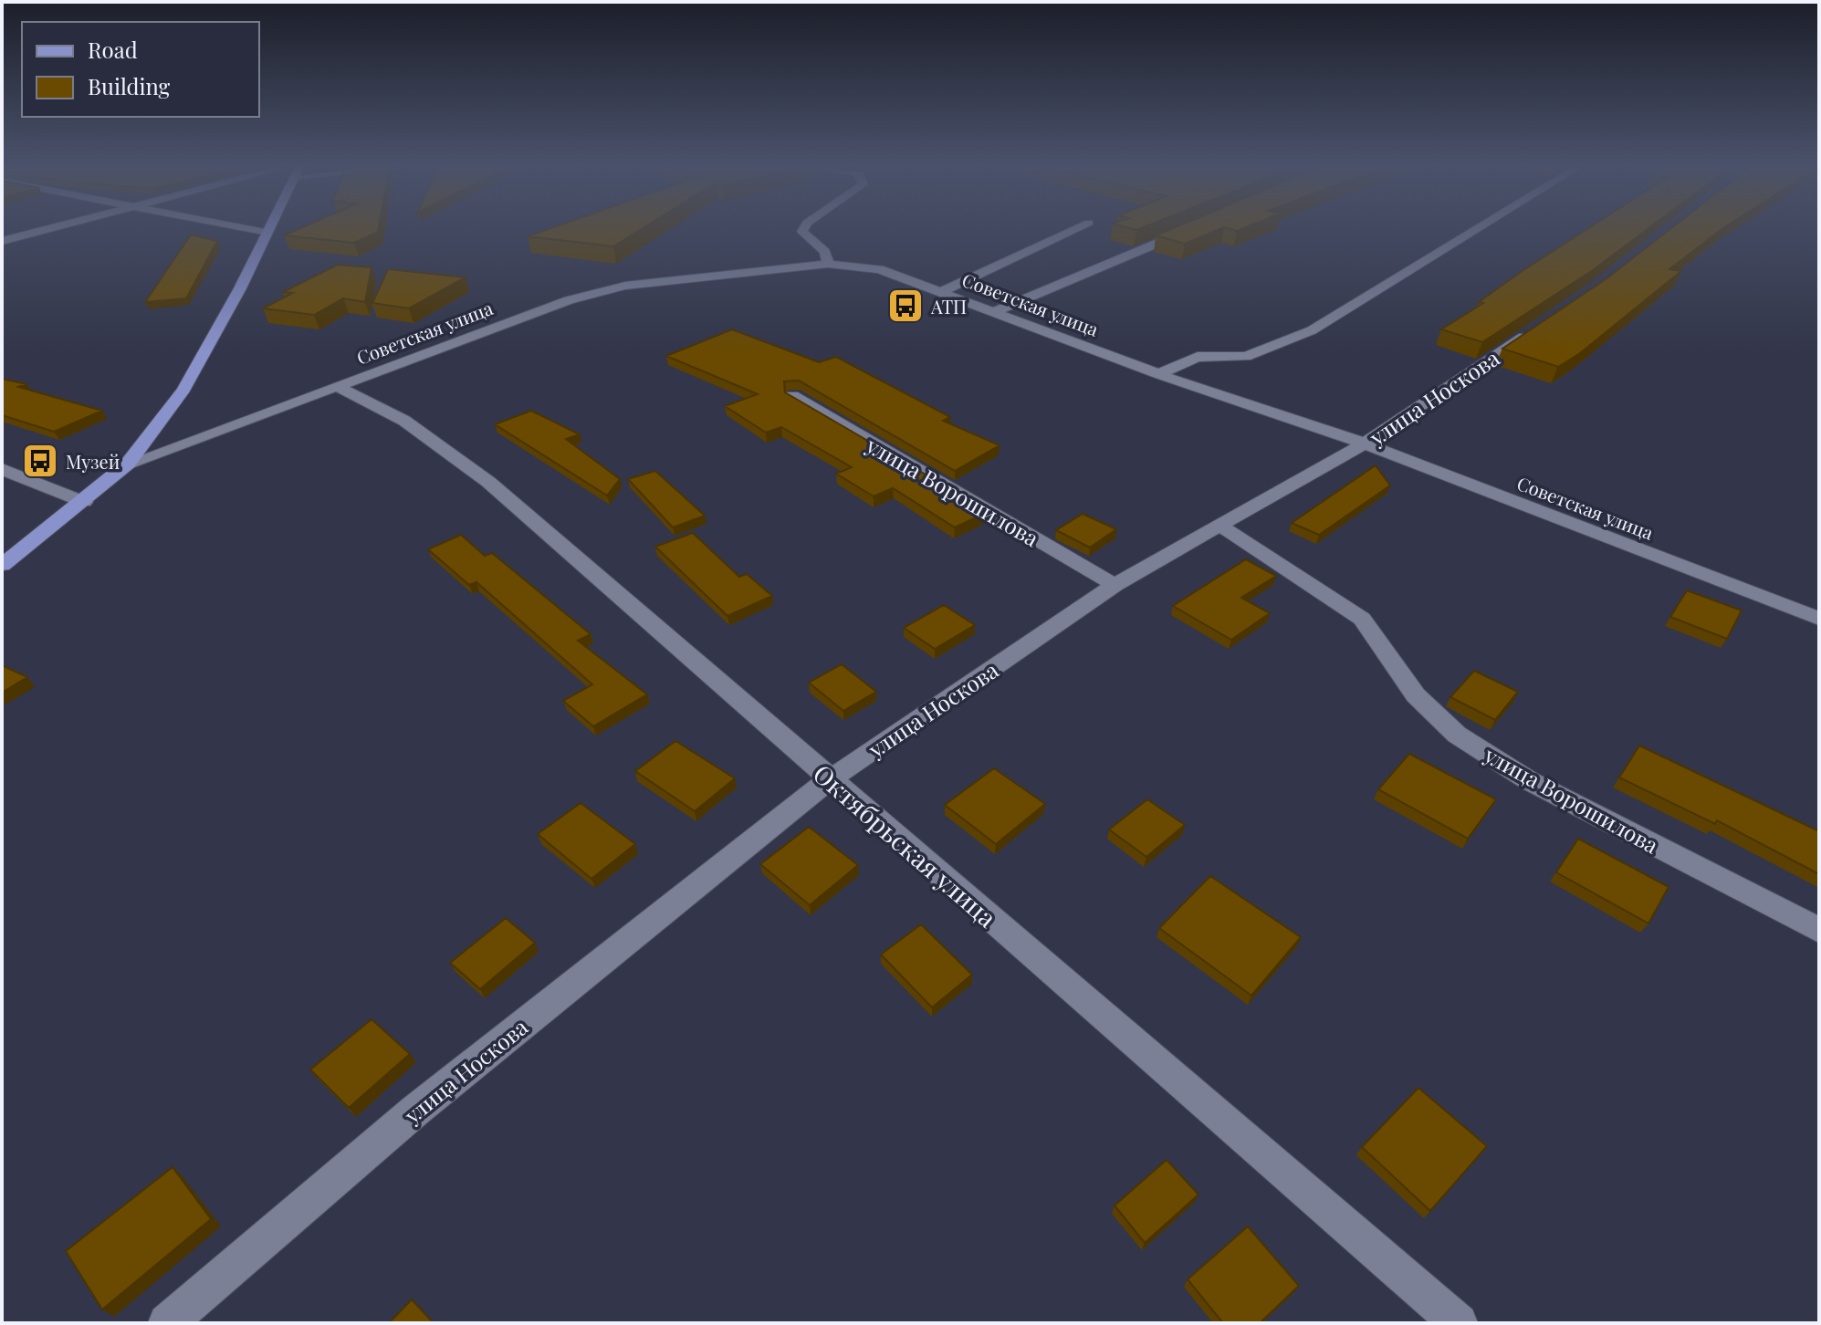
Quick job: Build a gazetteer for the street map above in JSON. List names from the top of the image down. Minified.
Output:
{"streets":{"street":["Советская улица","улица Носкова","улица Ворошилова","Октябрьская улица"]},"crossings":[["Советская улица","улица Носкова"],["Советская улица","Октябрьская улица"],["улица Носкова","улица Ворошилова"],["улица Носкова","Октябрьская улица"]],"places":{"bus stop":["АТП","Музей"]},"legend":["Road","Building"]}
